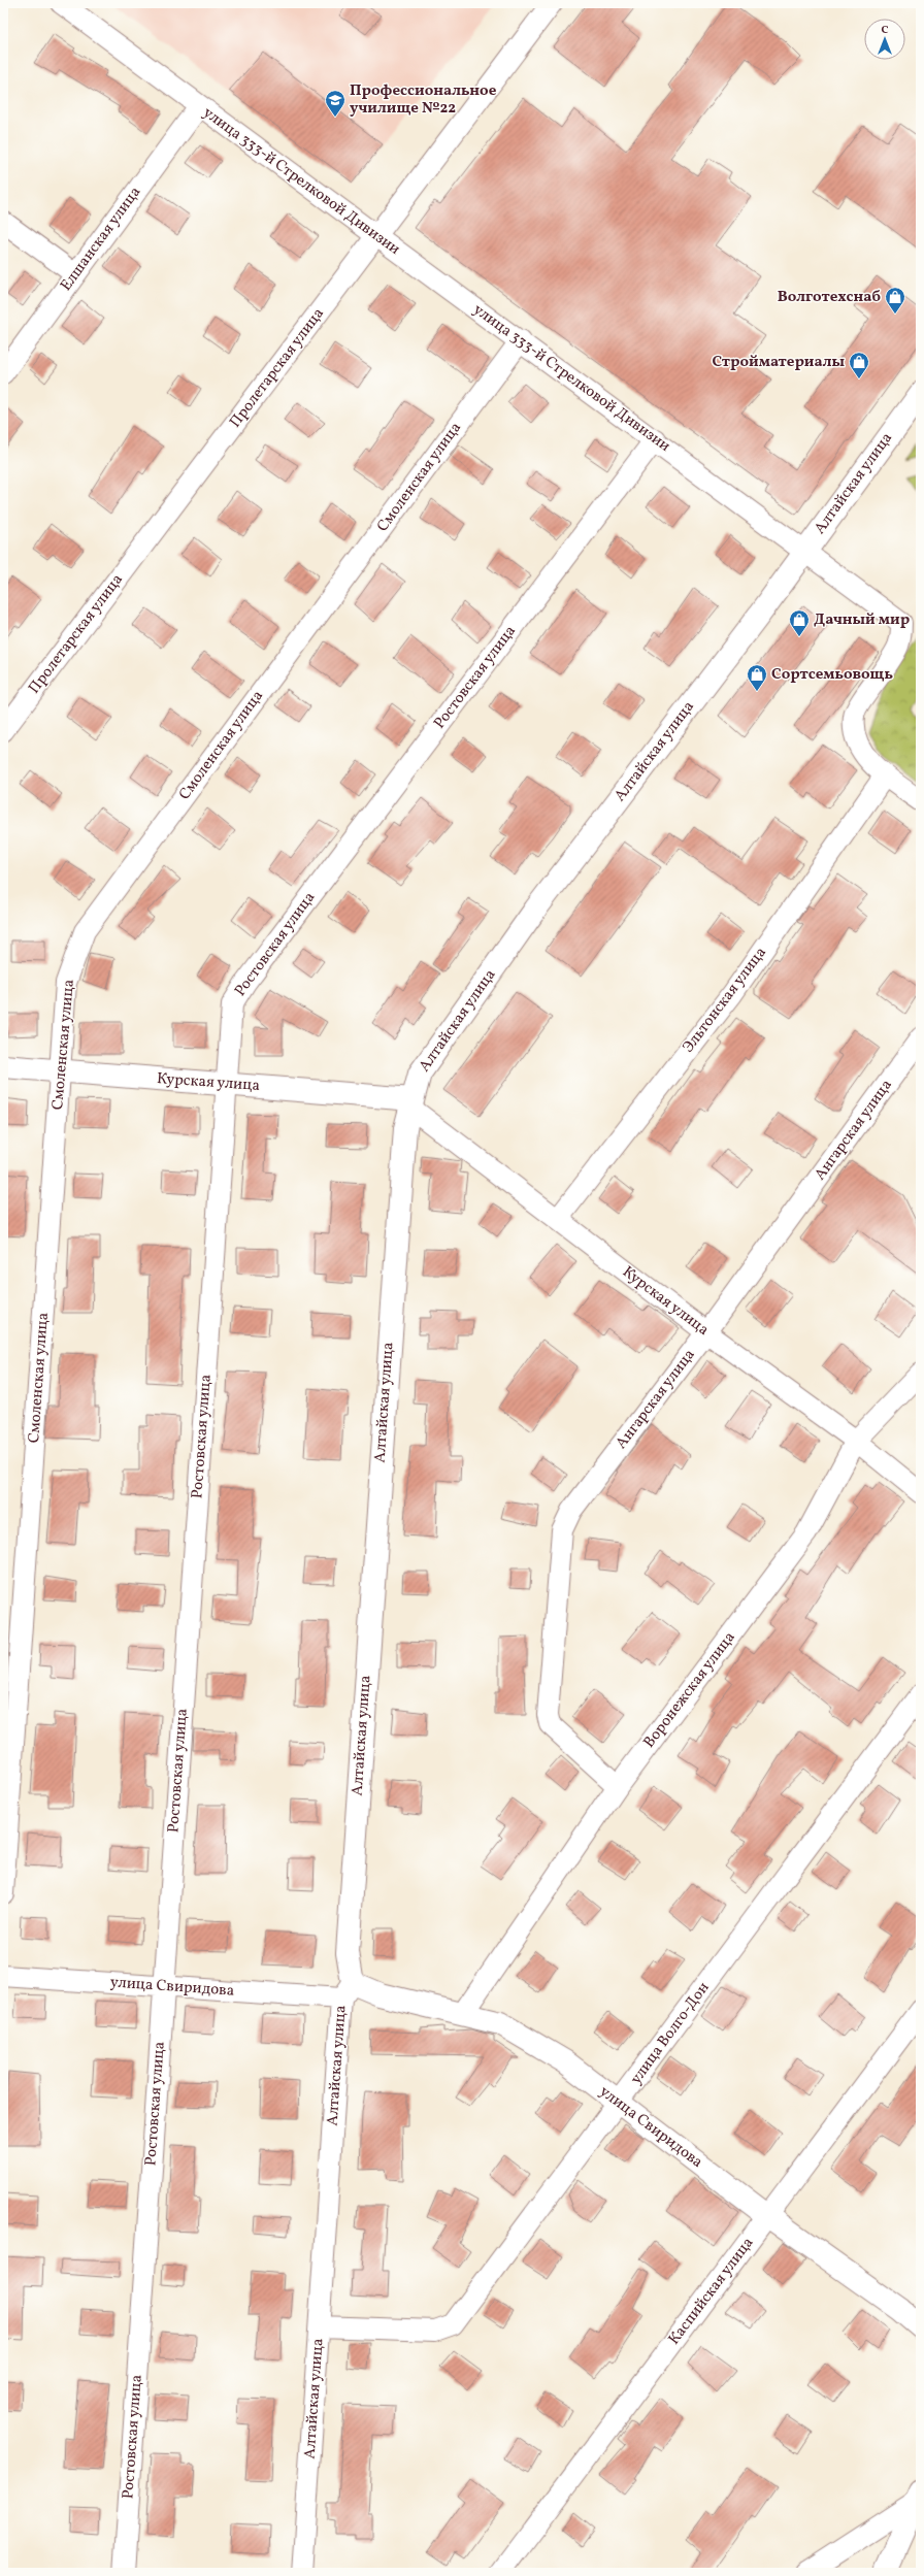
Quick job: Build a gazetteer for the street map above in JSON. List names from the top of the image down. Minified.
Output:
{"streets":{"street":["улица 333-й Стрелковой Дивизии","Елшанская улица","Пролетарская улица","Смоленская улица","Алтайская улица","Ростовская улица","Эльтонская улица","Курская улица","Ангарская улица","Воронежская улица","улица Свиридова","улица Волго-Дон","Каспийская улица"]},"crossings":[["улица 333-й Стрелковой Дивизии","Елшанская улица"],["улица 333-й Стрелковой Дивизии","Пролетарская улица"],["улица 333-й Стрелковой Дивизии","Смоленская улица"],["улица 333-й Стрелковой Дивизии","Алтайская улица"],["улица 333-й Стрелковой Дивизии","Ростовская улица"],["улица 333-й Стрелковой Дивизии","Эльтонская улица"],["Смоленская улица","Курская улица"],["Алтайская улица","Курская улица"],["Алтайская улица","улица Свиридова"],["Алтайская улица","улица Волго-Дон"],["Ростовская улица","Курская улица"],["Ростовская улица","улица Свиридова"],["Эльтонская улица","Курская улица"],["Курская улица","Ангарская улица"],["Курская улица","Воронежская улица"],["Ангарская улица","Воронежская улица"],["Воронежская улица","улица Свиридова"],["улица Свиридова","улица Волго-Дон"],["улица Свиридова","Каспийская улица"]],"places":{"school or university":["Профессиональное училище №22"],"shop":["Волготехснаб","Стройматериалы","Дачный мир","Сортсемьовощь"]},"north":"top"}
